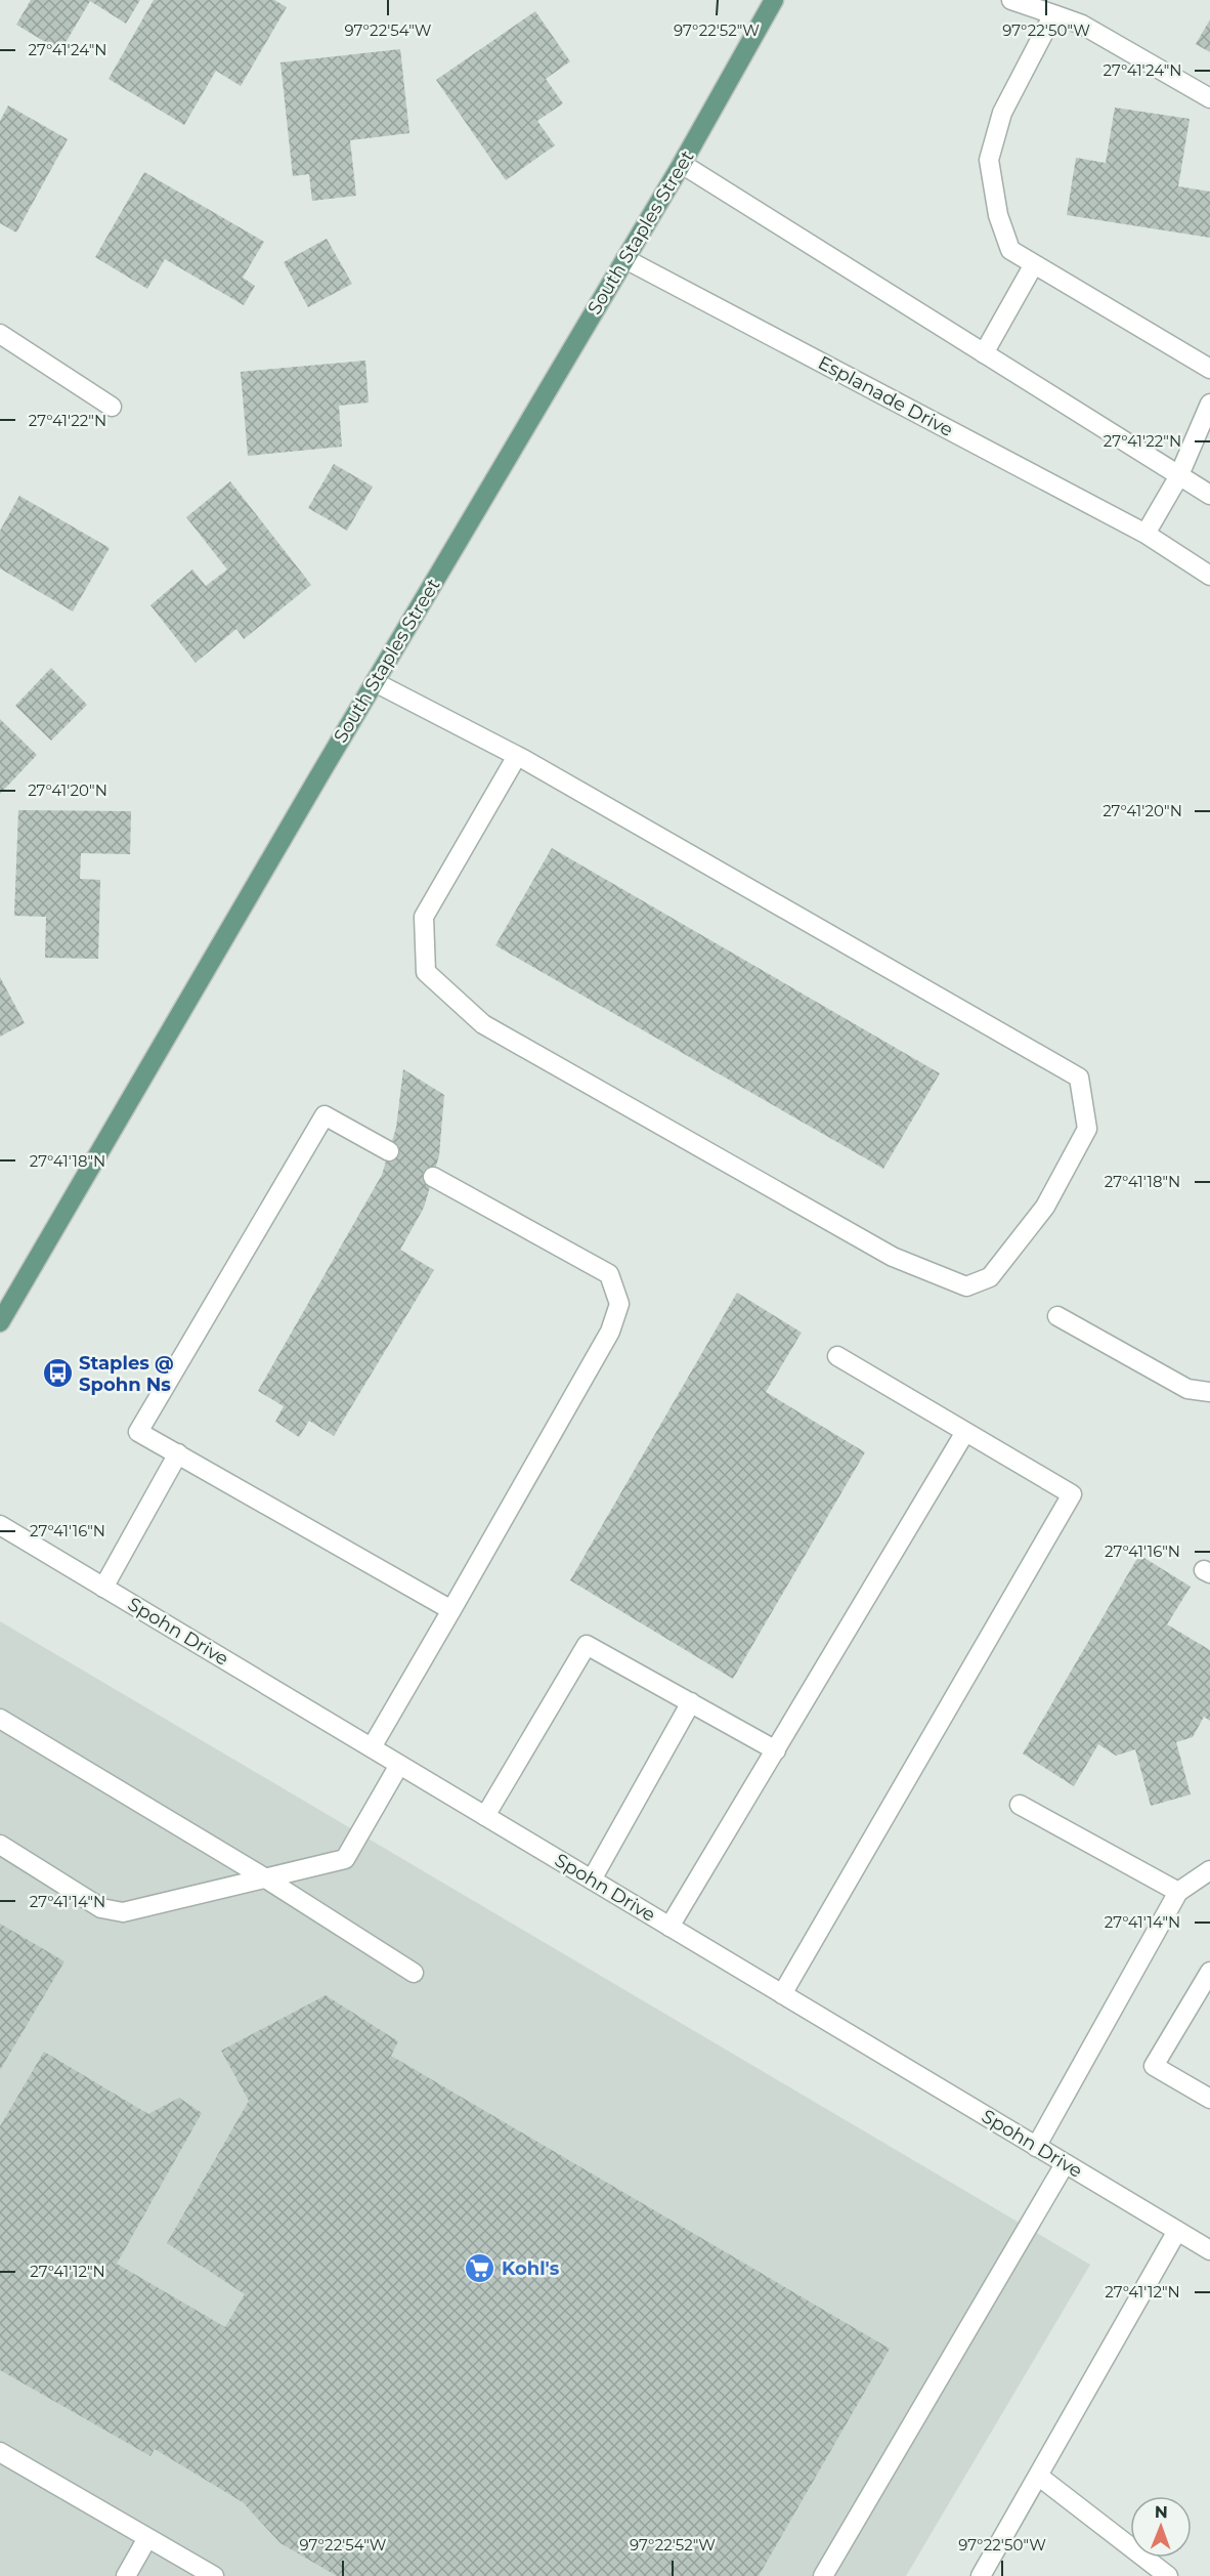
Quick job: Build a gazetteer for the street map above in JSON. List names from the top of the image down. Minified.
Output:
{"streets":{"main road":["South Staples Street"],"street":["Esplanade Drive","Spohn Drive"]},"crossings":[["South Staples Street","Esplanade Drive"]],"places":{"bus stop":["Staples @ Spohn Ns"],"supermarket":["Kohl's"]},"north":"top","coordinates":["97°22'54\"W","97°22'52\"W","97°22'50\"W","27°41'24\"N","27°41'22\"N","27°41'20\"N","27°41'18\"N","27°41'16\"N","27°41'14\"N","27°41'12\"N"]}
